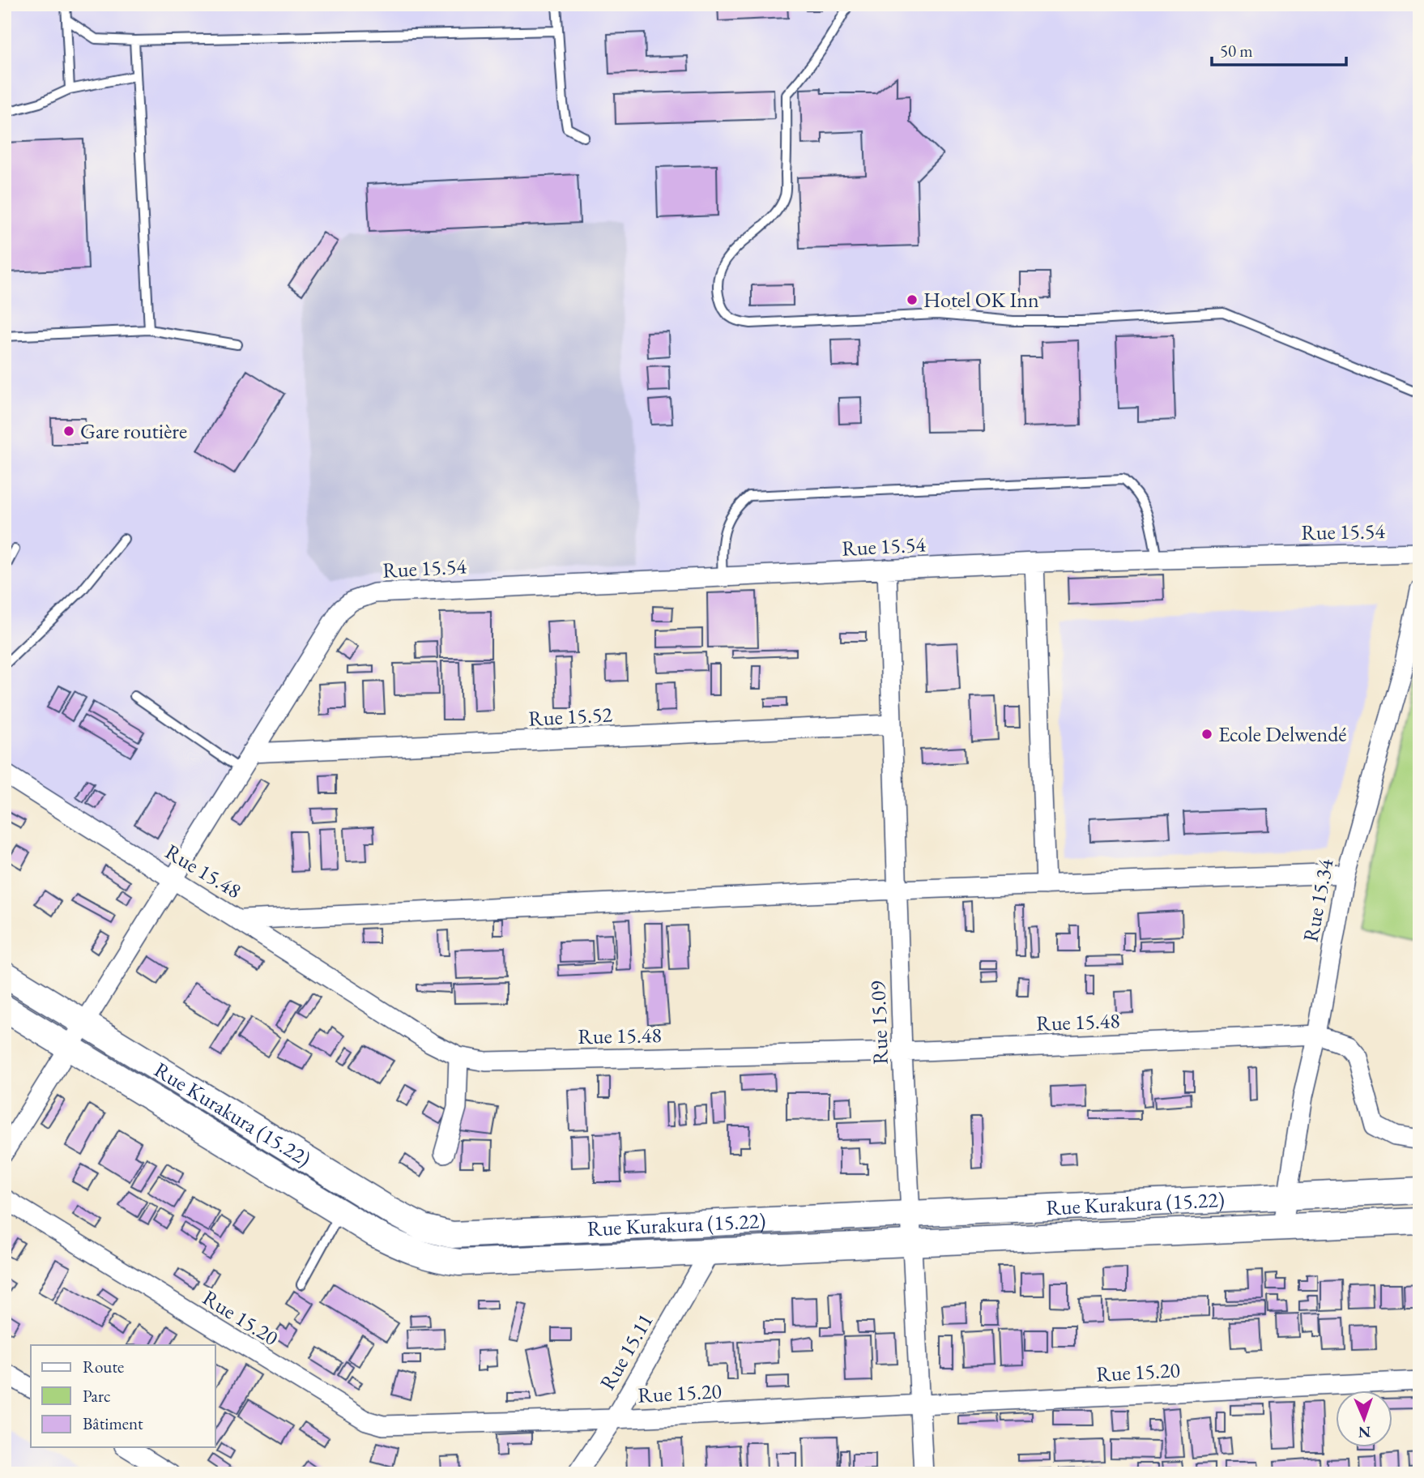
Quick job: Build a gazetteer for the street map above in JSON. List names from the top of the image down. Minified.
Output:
{"streets":{"main road":["Rue Kurakura (15.22)"],"street":["Rue 15.54","Rue 15.52","Rue 15.48","Rue 15.34","Rue 15.09","Rue 15.20","Rue 15.11"]},"crossings":[["Rue 15.54","Rue 15.52"],["Rue 15.54","Rue 15.09"],["Rue 15.52","Rue 15.09"],["Rue 15.48","Rue 15.34"],["Rue 15.48","Rue 15.09"],["Rue 15.34","Rue Kurakura (15.22)"],["Rue 15.09","Rue Kurakura (15.22)"],["Rue 15.09","Rue 15.20"],["Rue Kurakura (15.22)","Rue 15.11"],["Rue 15.20","Rue 15.11"]],"places":["Hotel OK Inn","Gare routière","Ecole Delwendé"],"legend":["Route","Parc","Bâtiment"],"scale_bar":"50 m","north":"bottom"}
